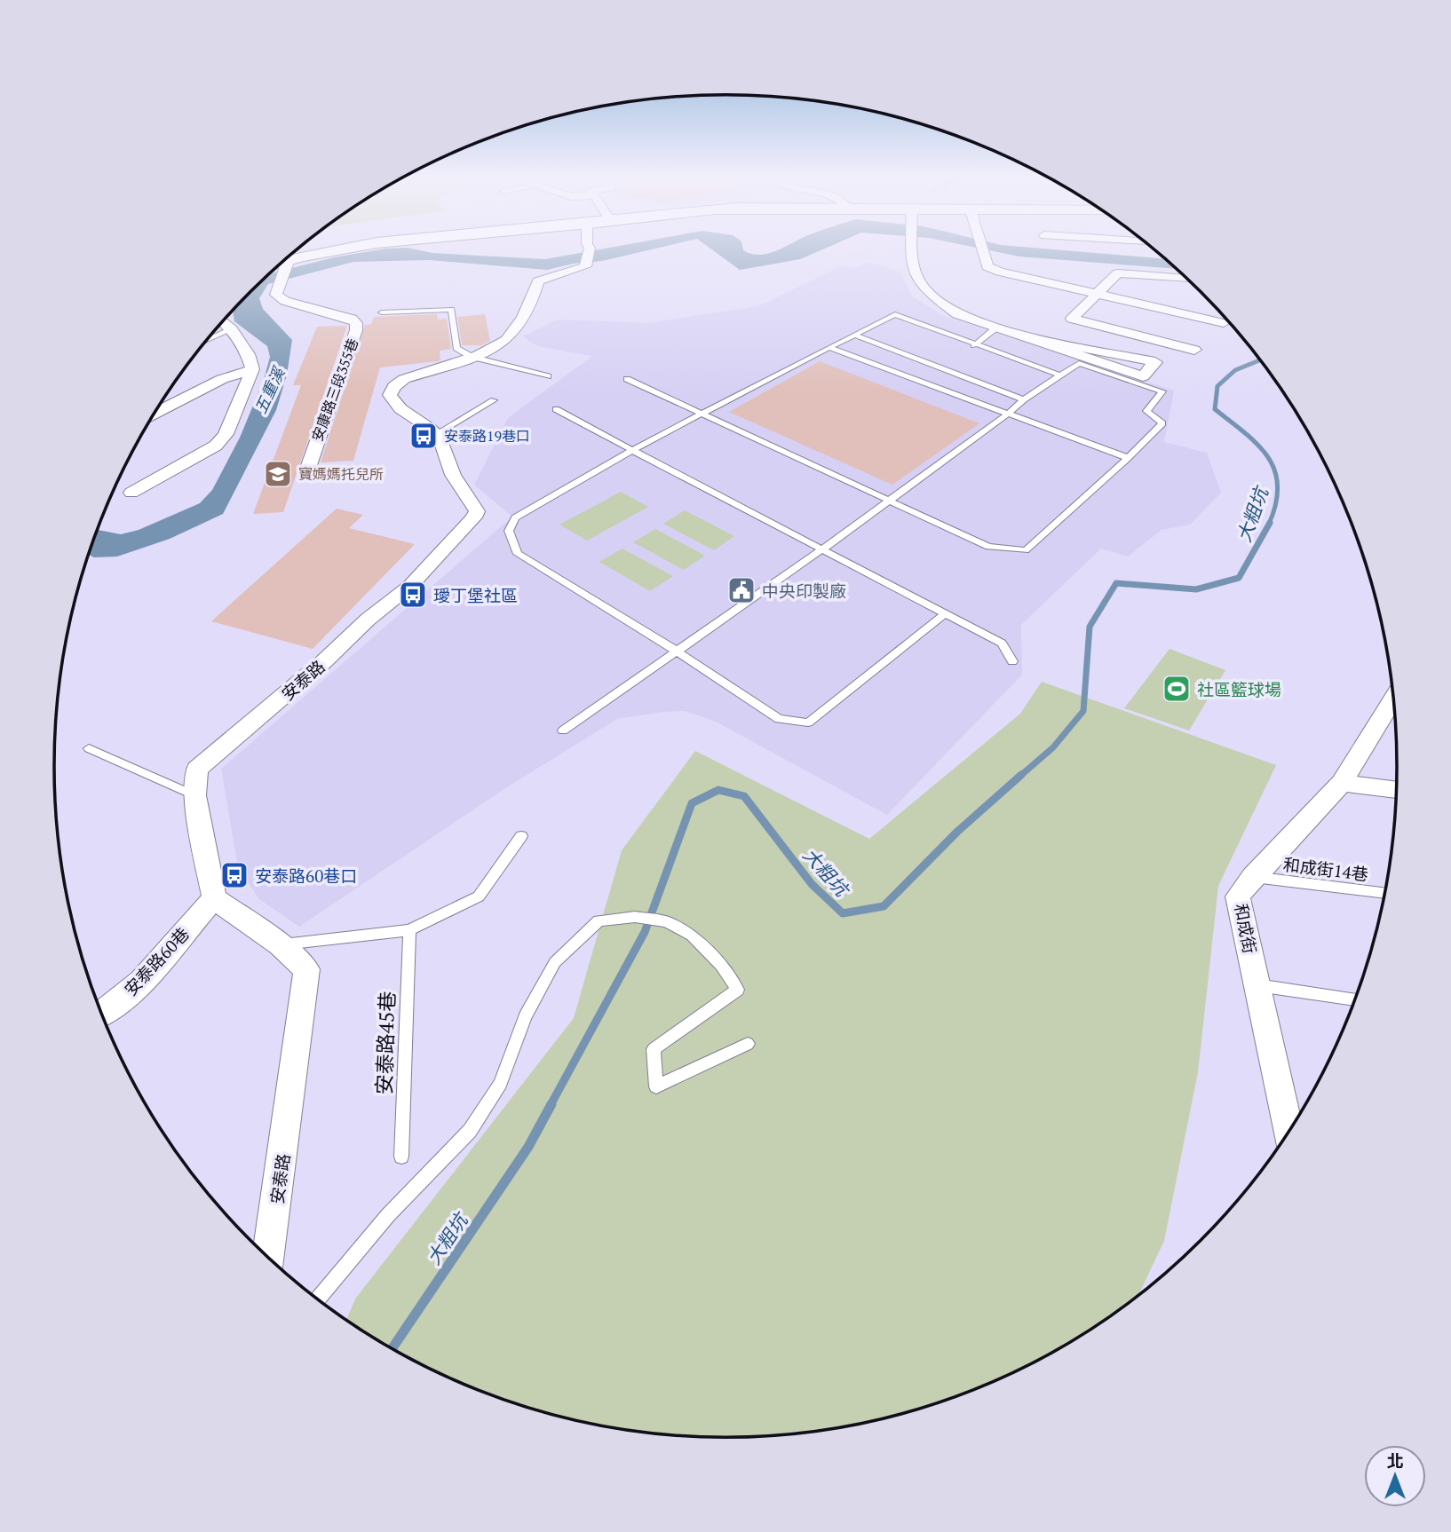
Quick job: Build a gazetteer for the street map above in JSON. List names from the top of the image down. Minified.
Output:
{"streets":{"street":["安康路三段355巷","安泰路","和成街","安泰路60巷"],"lane":["和成街14巷","安泰路45巷"]},"crossings":[["安泰路","安泰路60巷"],["和成街14巷","和成街"]],"water":["五重溪","大粗坑"],"places":{"bus stop":["安泰路19巷口","璦丁堡社區","安泰路60巷口"],"school or university":["寶媽媽托兒所"],"public building":["中央印製廠"],"sports":["社區籃球場"]},"north":"top"}
